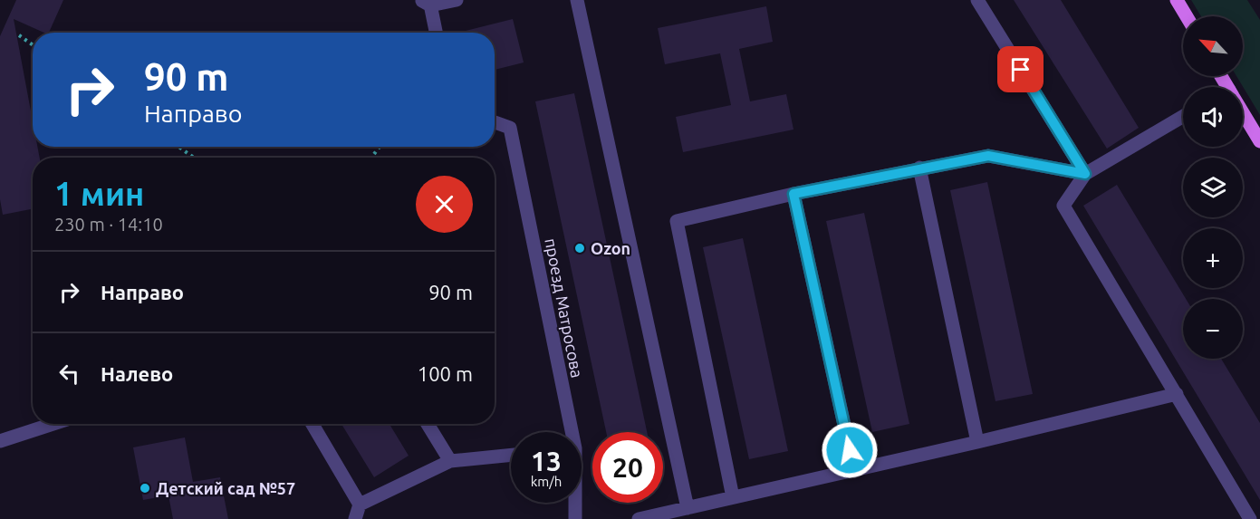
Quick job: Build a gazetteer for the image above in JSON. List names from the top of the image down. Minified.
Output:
{"streets":{"street":["проезд Матросова"]},"places":["Ozon","Детский сад №57"],"north":"top left","page":{"map_buttons":["+","−"],"turn":["90 m","Направо"],"heading":["1 мин","230 m · 14:10"],"list":[{"name":"Направо","value":"90 m"},{"name":"Налево","value":"100 m"}],"speed":"13 km/h","limit":"20"}}
